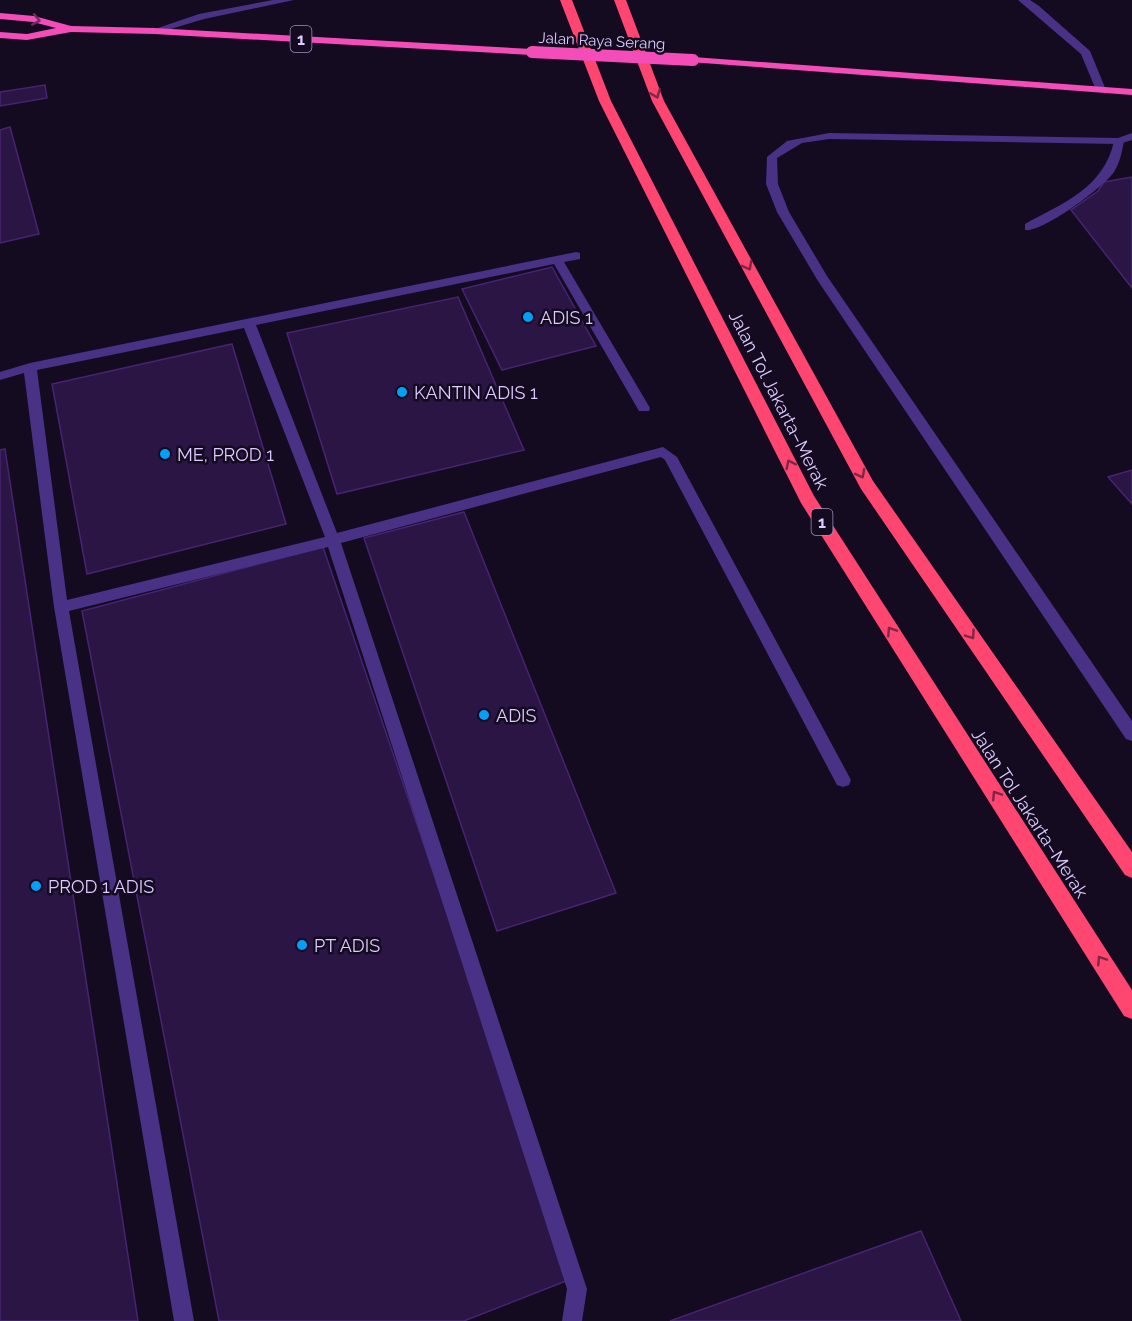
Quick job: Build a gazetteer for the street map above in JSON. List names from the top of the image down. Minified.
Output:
{"streets":{"highway":["1","Jalan Raya Serang","Jalan Tol Jakarta–Merak"]},"places":["ADIS 1","KANTIN ADIS 1","ME, PROD 1","ADIS","PROD 1 ADIS","PT ADIS"]}
